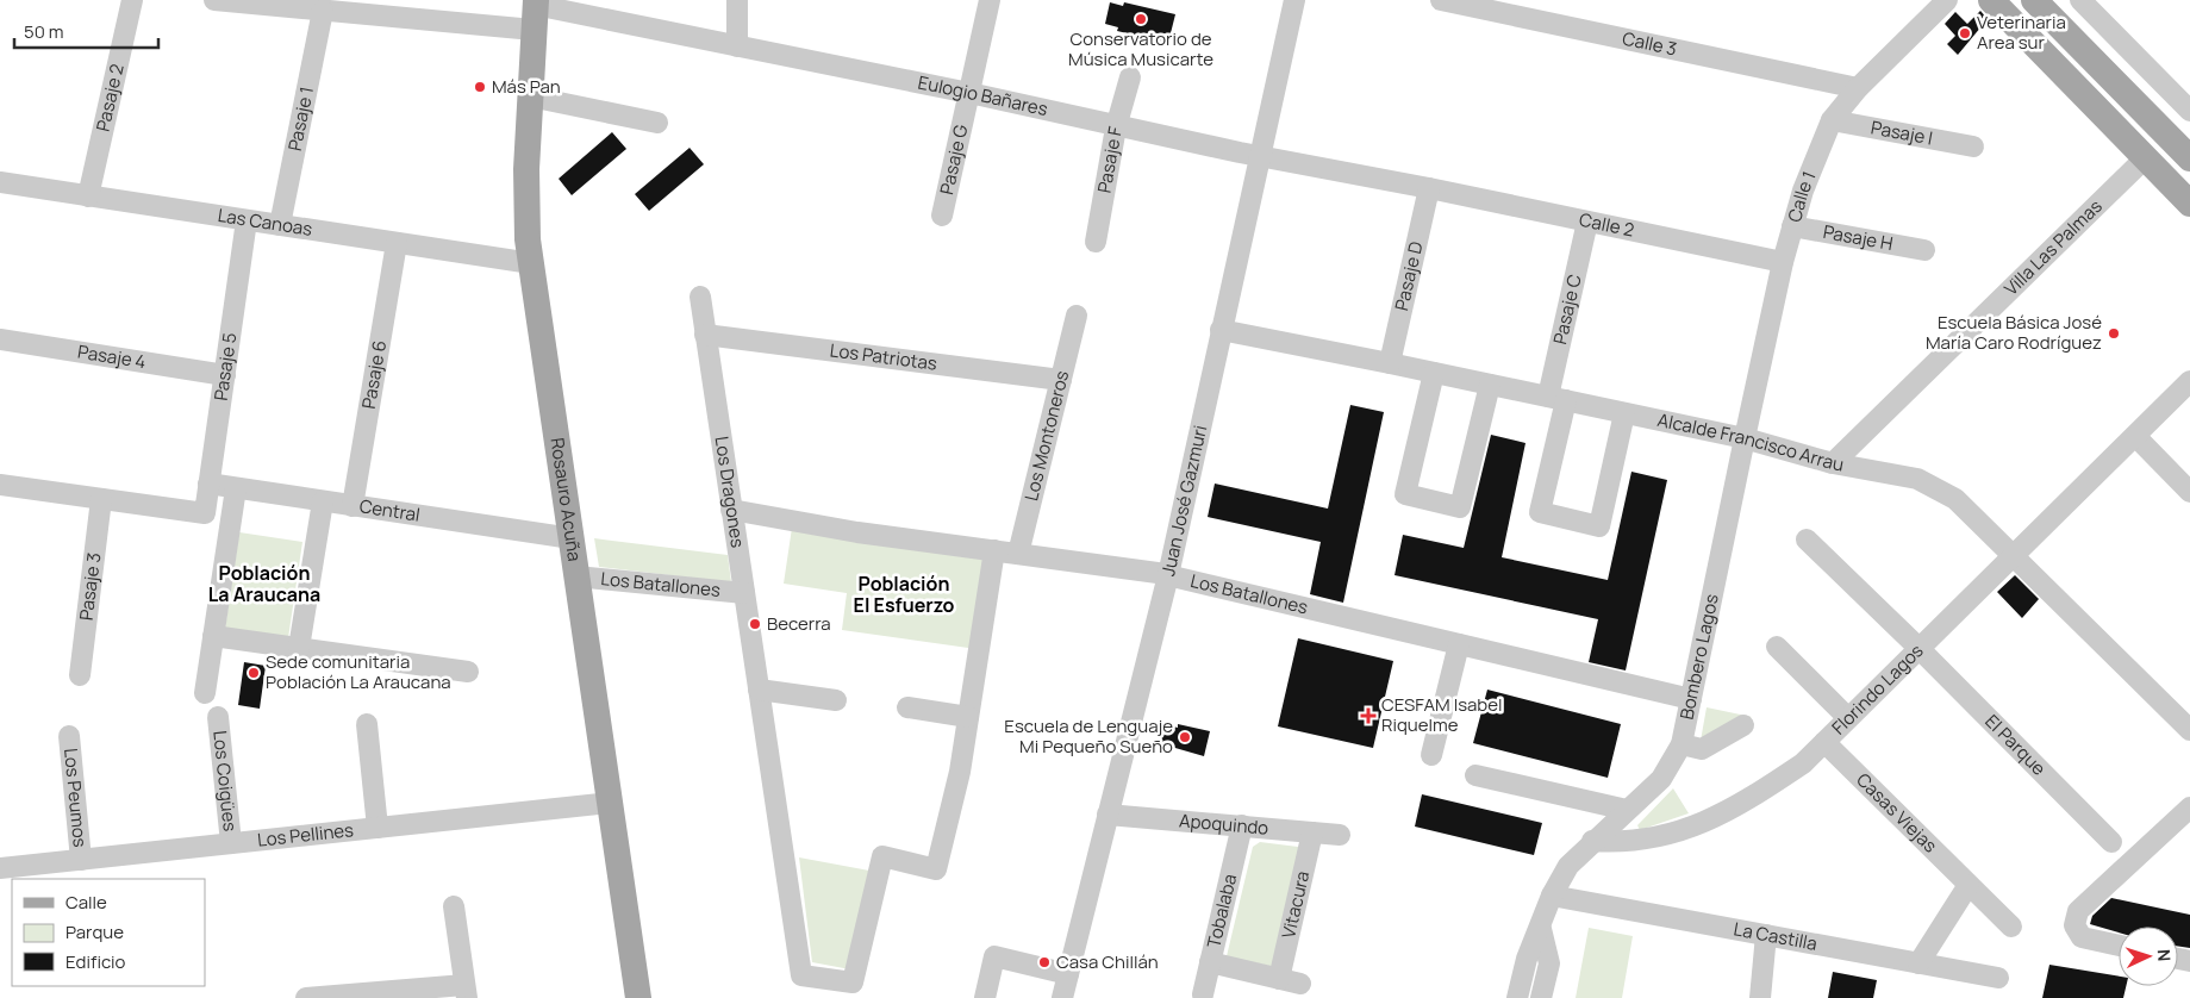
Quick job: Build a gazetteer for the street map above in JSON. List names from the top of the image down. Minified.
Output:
{"streets":{"main road":["Rosauro Acuña"],"street":["Calle 3","Pasaje 2","Eulogio Bañares","Pasaje 1","Pasaje I","Pasaje G","Pasaje F","Calle 1","Las Canoas","Calle 2","Pasaje H","Villa Las Palmas","Pasaje D","Pasaje C","Pasaje 4","Los Patriotas","Pasaje 5","Pasaje 6","Los Montoneros","Alcalde Francisco Arrau","Los Dragones","Juan José Gazmuri","Central","Los Batallones","Pasaje 3","Bombero Lagos","Florindo Lagos","El Parque","Los Coigües","Los Peumos","Casas Viejas","Apoquindo","Los Pellines","Vitacura","Tobalaba","La Castilla"]},"crossings":[["Calle 3","Calle 1"],["Pasaje 2","Las Canoas"],["Eulogio Bañares","Pasaje 1"],["Eulogio Bañares","Pasaje G"],["Eulogio Bañares","Pasaje F"],["Eulogio Bañares","Calle 2"],["Eulogio Bañares","Pasaje D"],["Eulogio Bañares","Rosauro Acuña"],["Eulogio Bañares","Juan José Gazmuri"],["Pasaje 1","Las Canoas"],["Pasaje I","Calle 1"],["Calle 1","Calle 2"],["Calle 1","Pasaje H"],["Calle 1","Alcalde Francisco Arrau"],["Calle 1","Bombero Lagos"],["Las Canoas","Pasaje 5"],["Las Canoas","Pasaje 6"],["Las Canoas","Rosauro Acuña"],["Calle 2","Pasaje D"],["Calle 2","Pasaje C"],["Villa Las Palmas","Alcalde Francisco Arrau"],["Pasaje D","Alcalde Francisco Arrau"],["Pasaje C","Alcalde Francisco Arrau"],["Pasaje 4","Pasaje 5"],["Los Patriotas","Los Montoneros"],["Los Patriotas","Los Dragones"],["Pasaje 5","Central"],["Pasaje 5","Pasaje 3"],["Pasaje 6","Central"],["Los Montoneros","Los Batallones"],["Alcalde Francisco Arrau","Juan José Gazmuri"],["Alcalde Francisco Arrau","Bombero Lagos"],["Alcalde Francisco Arrau","Florindo Lagos"],["Los Dragones","Los Batallones"],["Rosauro Acuña","Central"],["Rosauro Acuña","Los Batallones"],["Rosauro Acuña","Los Pellines"],["Juan José Gazmuri","Los Batallones"],["Juan José Gazmuri","Apoquindo"],["Los Batallones","Bombero Lagos"],["Bombero Lagos","Florindo Lagos"],["Florindo Lagos","El Parque"],["Florindo Lagos","Casas Viejas"],["Los Coigües","Los Pellines"],["Los Peumos","Los Pellines"],["Apoquindo","Vitacura"],["Apoquindo","Tobalaba"]],"districts":["Población La Araucana","Población El Esfuerzo"],"places":{"other":["Conservatorio de Música Musicarte","Veterinaria Area sur","Más Pan","Escuela Básica José María Caro Rodríguez","Becerra","Sede comunitaria Población La Araucana","Escuela de Lenguaje Mi Pequeño Sueño","Casa Chillán"],"health":["CESFAM Isabel Riquelme"]},"legend":["Calle","Parque","Edificio"],"scale_bar":"50 m","north":"right"}
